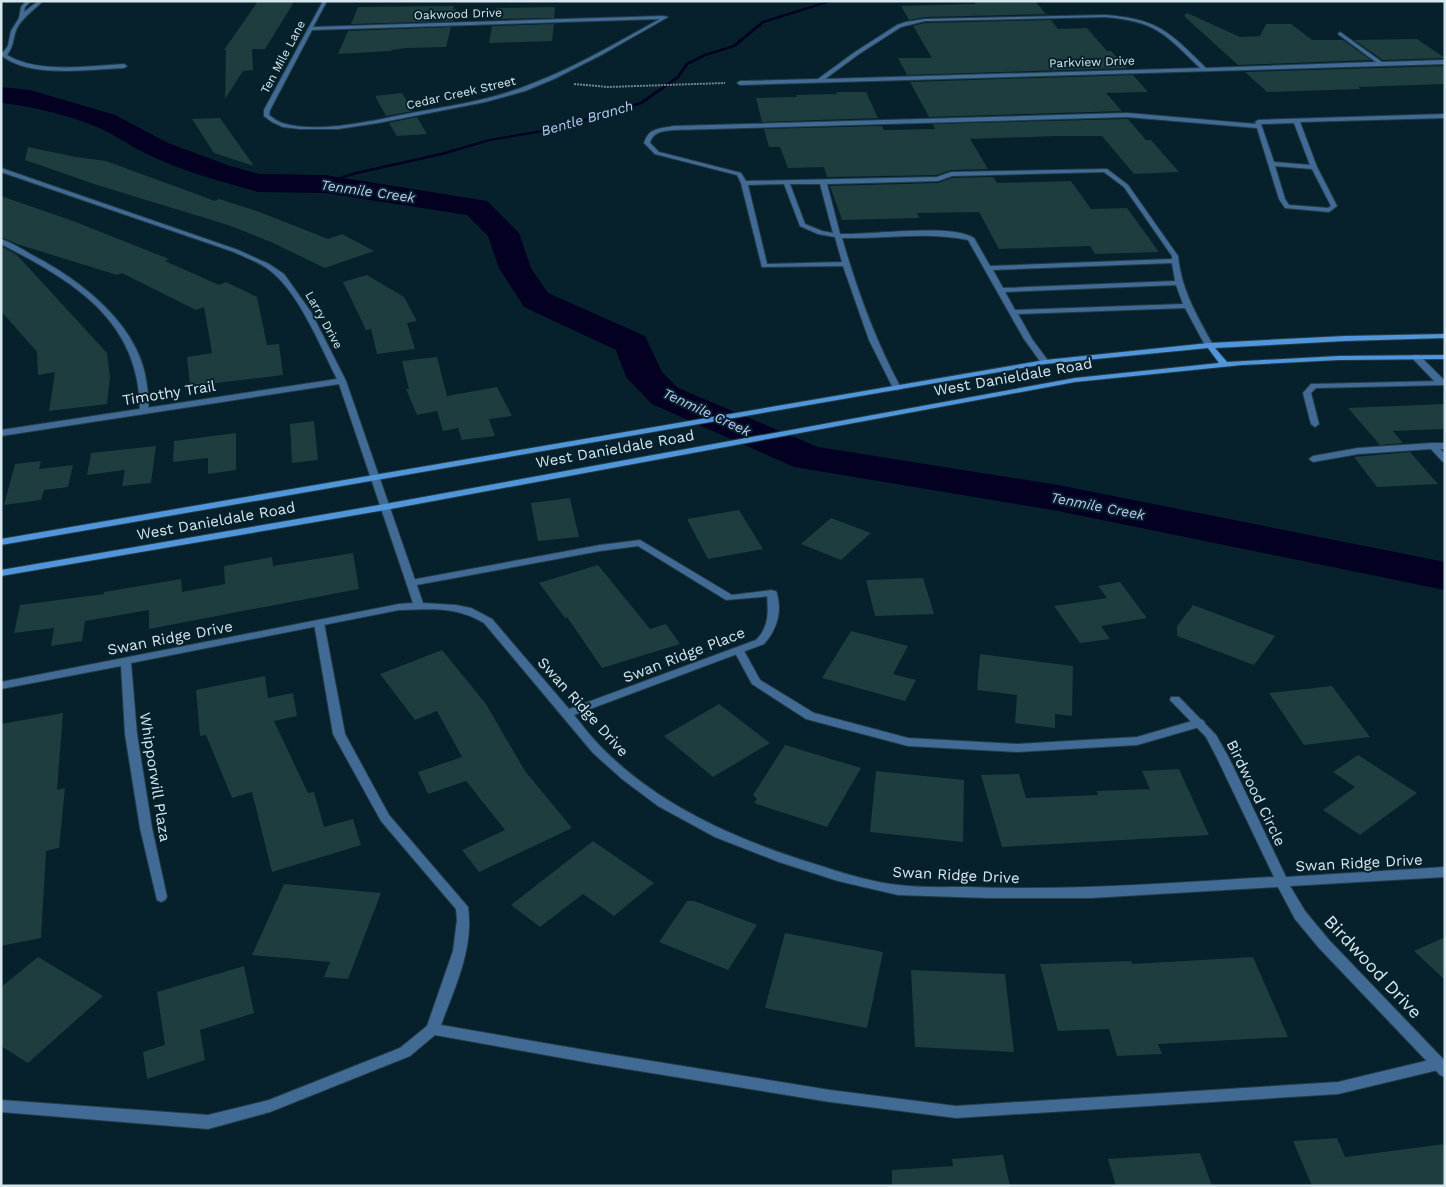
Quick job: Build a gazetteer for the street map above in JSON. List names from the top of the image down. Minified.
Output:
{"streets":{"main road":["West Danieldale Road"],"street":["Oakwood Drive","Ten Mile Lane","Parkview Drive","Cedar Creek Street","Larry Drive","Timothy Trail","Swan Ridge Drive","Swan Ridge Place","Whipporwill Plaza","Birdwood Circle","Birdwood Drive"]},"crossings":[["Oakwood Drive","Ten Mile Lane"],["Oakwood Drive","Cedar Creek Street"],["Ten Mile Lane","Cedar Creek Street"],["Larry Drive","West Danieldale Road"],["Larry Drive","Timothy Trail"],["Larry Drive","Swan Ridge Drive"],["Larry Drive","Swan Ridge Place"],["Swan Ridge Drive","Swan Ridge Place"],["Swan Ridge Drive","Whipporwill Plaza"],["Swan Ridge Drive","Birdwood Circle"],["Swan Ridge Drive","Birdwood Drive"],["Birdwood Circle","Birdwood Drive"]],"water":["Bentle Branch","Tenmile Creek"]}
